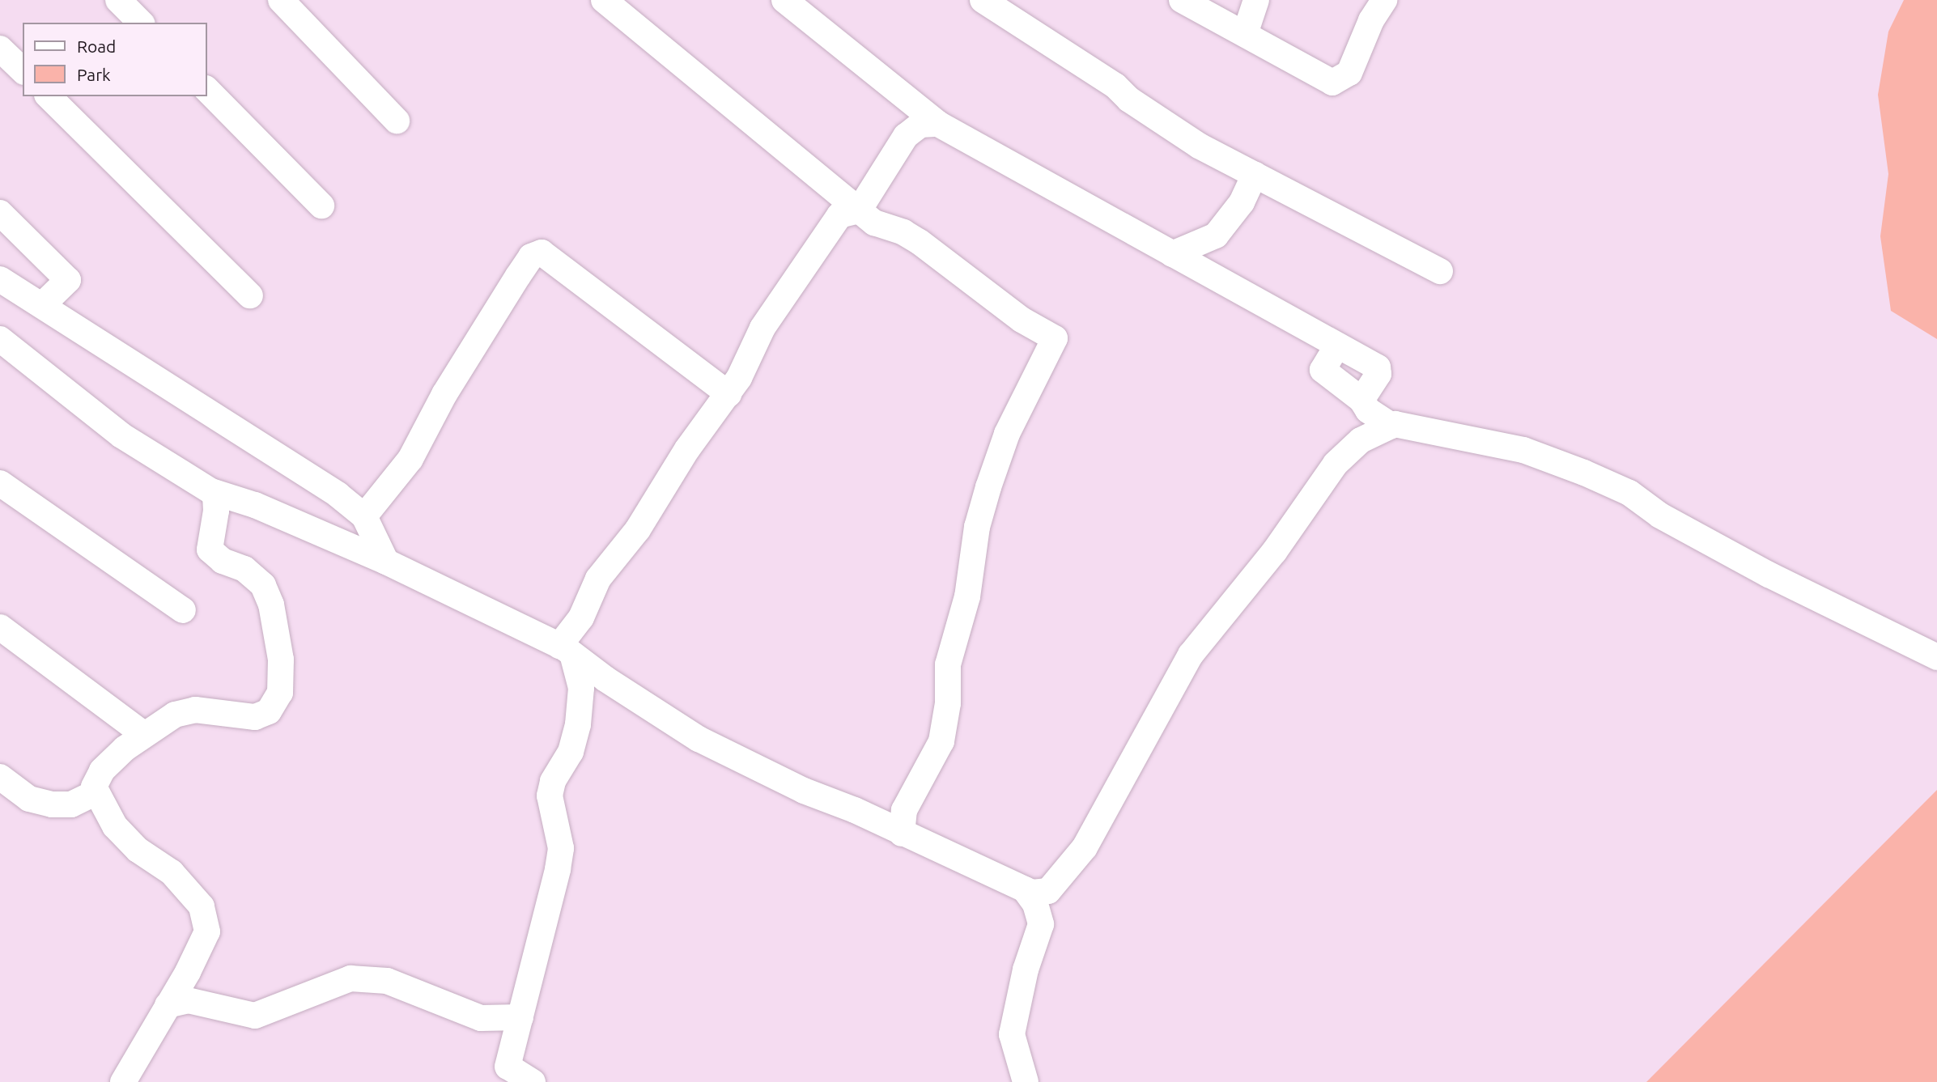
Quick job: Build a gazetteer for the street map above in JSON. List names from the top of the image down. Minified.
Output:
{"legend":["Road","Park"]}
